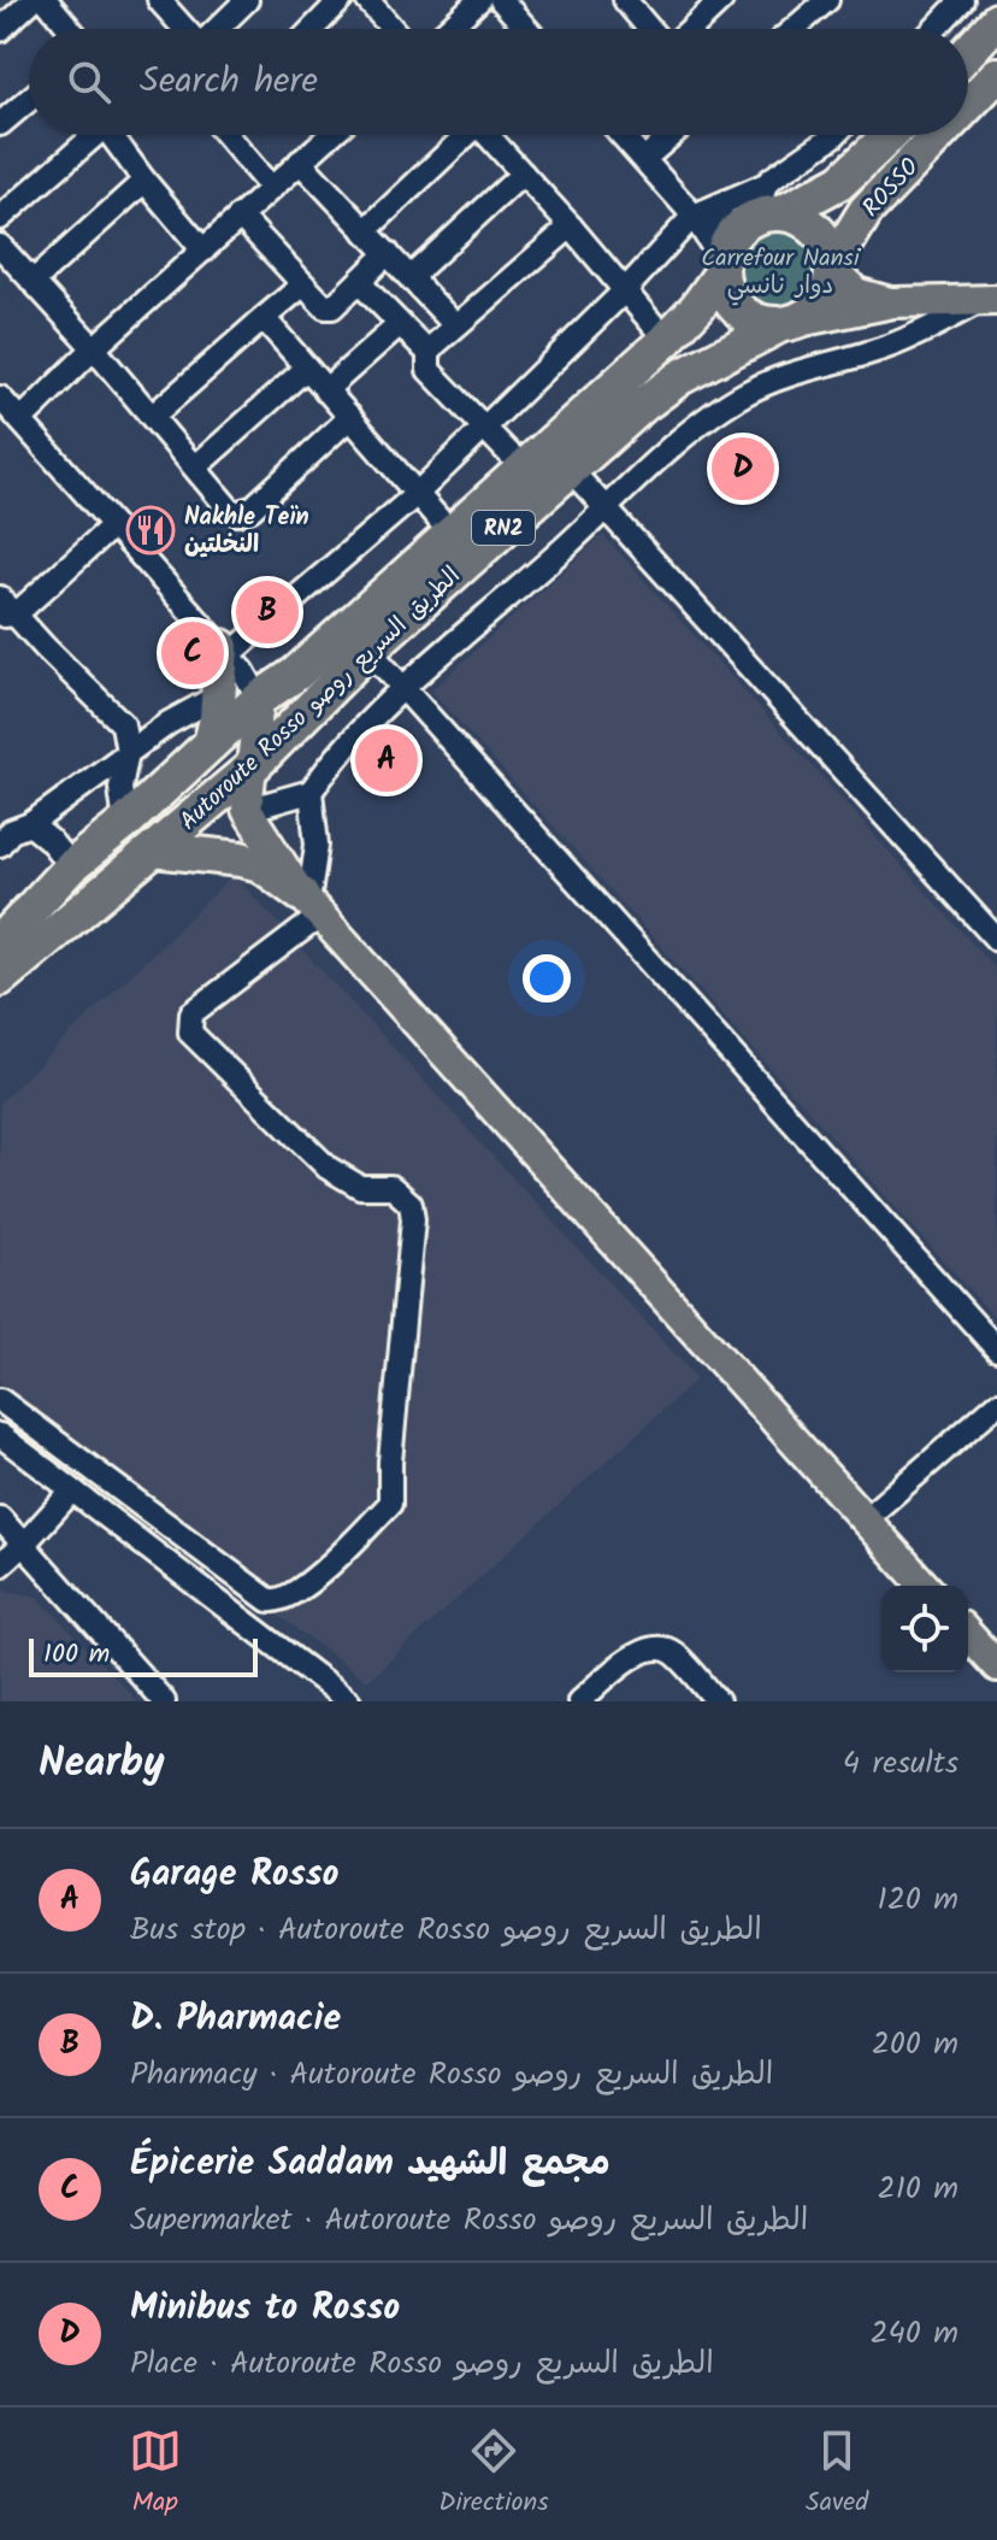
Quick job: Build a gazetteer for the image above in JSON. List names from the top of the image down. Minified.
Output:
{"streets":{"highway":["ROSSO","RN2","Autoroute Rosso الطريق السريع روصو"]},"crossings":[["ROSSO","Autoroute Rosso الطريق السريع روصو"]],"parks":["Carrefour Nansi دوار نانسي"],"places":{"restaurant":["Nakhle Teïn النخلتين"]},"scale_bar":"100 m","page":{"search":"Search here","pins":["D","B","C","A"],"scale":"100 m","heading":["Nearby","4 results"],"list":[{"mark":"A","name":"Garage Rosso","note":"Bus stop · Autoroute Rosso الطريق السريع روصو","value":"120 m"},{"mark":"B","name":"D. Pharmacie","note":"Pharmacy · Autoroute Rosso الطريق السريع روصو","value":"200 m"},{"mark":"C","name":"Épicerie Saddam مجمع الشهيد","note":"Supermarket · Autoroute Rosso الطريق السريع روصو","value":"210 m"},{"mark":"D","name":"Minibus to Rosso","note":"Place · Autoroute Rosso الطريق السريع روصو","value":"240 m"}],"nav":["Map","Directions","Saved"]}}
